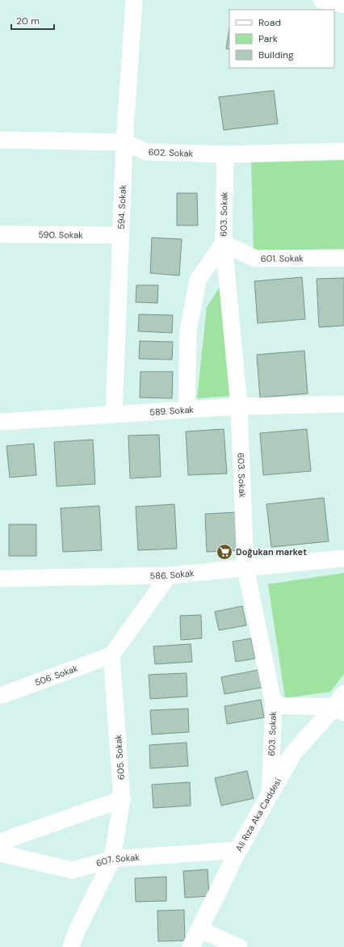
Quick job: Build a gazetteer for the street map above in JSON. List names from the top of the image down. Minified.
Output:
{"streets":{"street":["602. Sokak","594. Sokak","603. Sokak","590. Sokak","601. Sokak","589. Sokak","586. Sokak","506. Sokak","605. Sokak","Ali Rıza Aka Caddesi","607. Sokak"]},"crossings":[["602. Sokak","594. Sokak"],["602. Sokak","603. Sokak"],["594. Sokak","590. Sokak"],["594. Sokak","589. Sokak"],["603. Sokak","601. Sokak"],["603. Sokak","589. Sokak"],["603. Sokak","586. Sokak"],["603. Sokak","Ali Rıza Aka Caddesi"],["506. Sokak","605. Sokak"],["605. Sokak","607. Sokak"],["Ali Rıza Aka Caddesi","607. Sokak"]],"places":{"supermarket":["Doğukan market"]},"legend":["Road","Park","Building"],"scale_bar":"20 m"}
